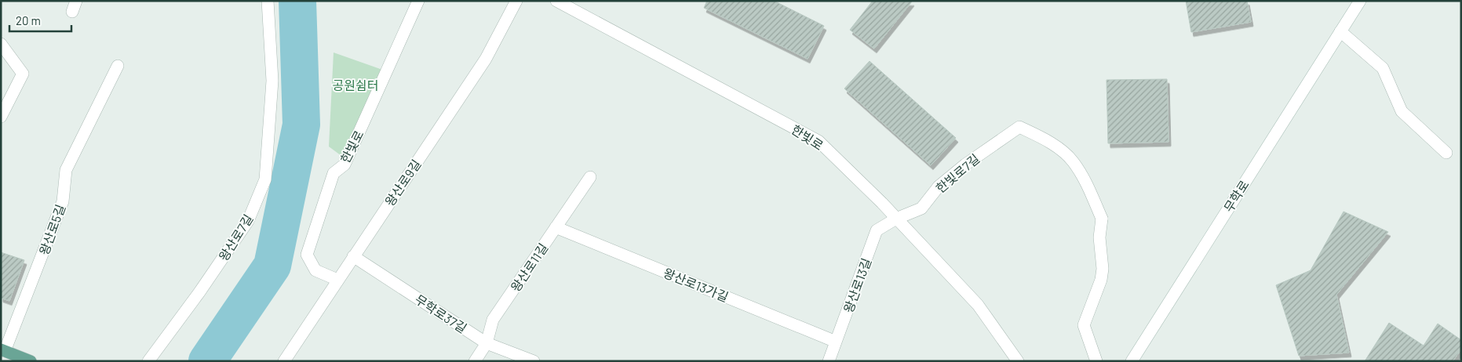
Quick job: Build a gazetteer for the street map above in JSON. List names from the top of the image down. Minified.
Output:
{"streets":{"street":["한빛로","한빛로7길","왕산로9길","무학로","왕산로5길","왕산로7길","왕산로11길","왕산로13가길","왕산로13길","무학로37길"]},"crossings":[["한빛로","한빛로7길"],["한빛로","왕산로9길"],["한빛로","왕산로13길"],["한빛로7길","왕산로13길"],["왕산로9길","무학로37길"],["왕산로11길","왕산로13가길"],["왕산로11길","무학로37길"],["왕산로13가길","왕산로13길"]],"parks":["공원쉼터"],"scale_bar":"20 m"}
